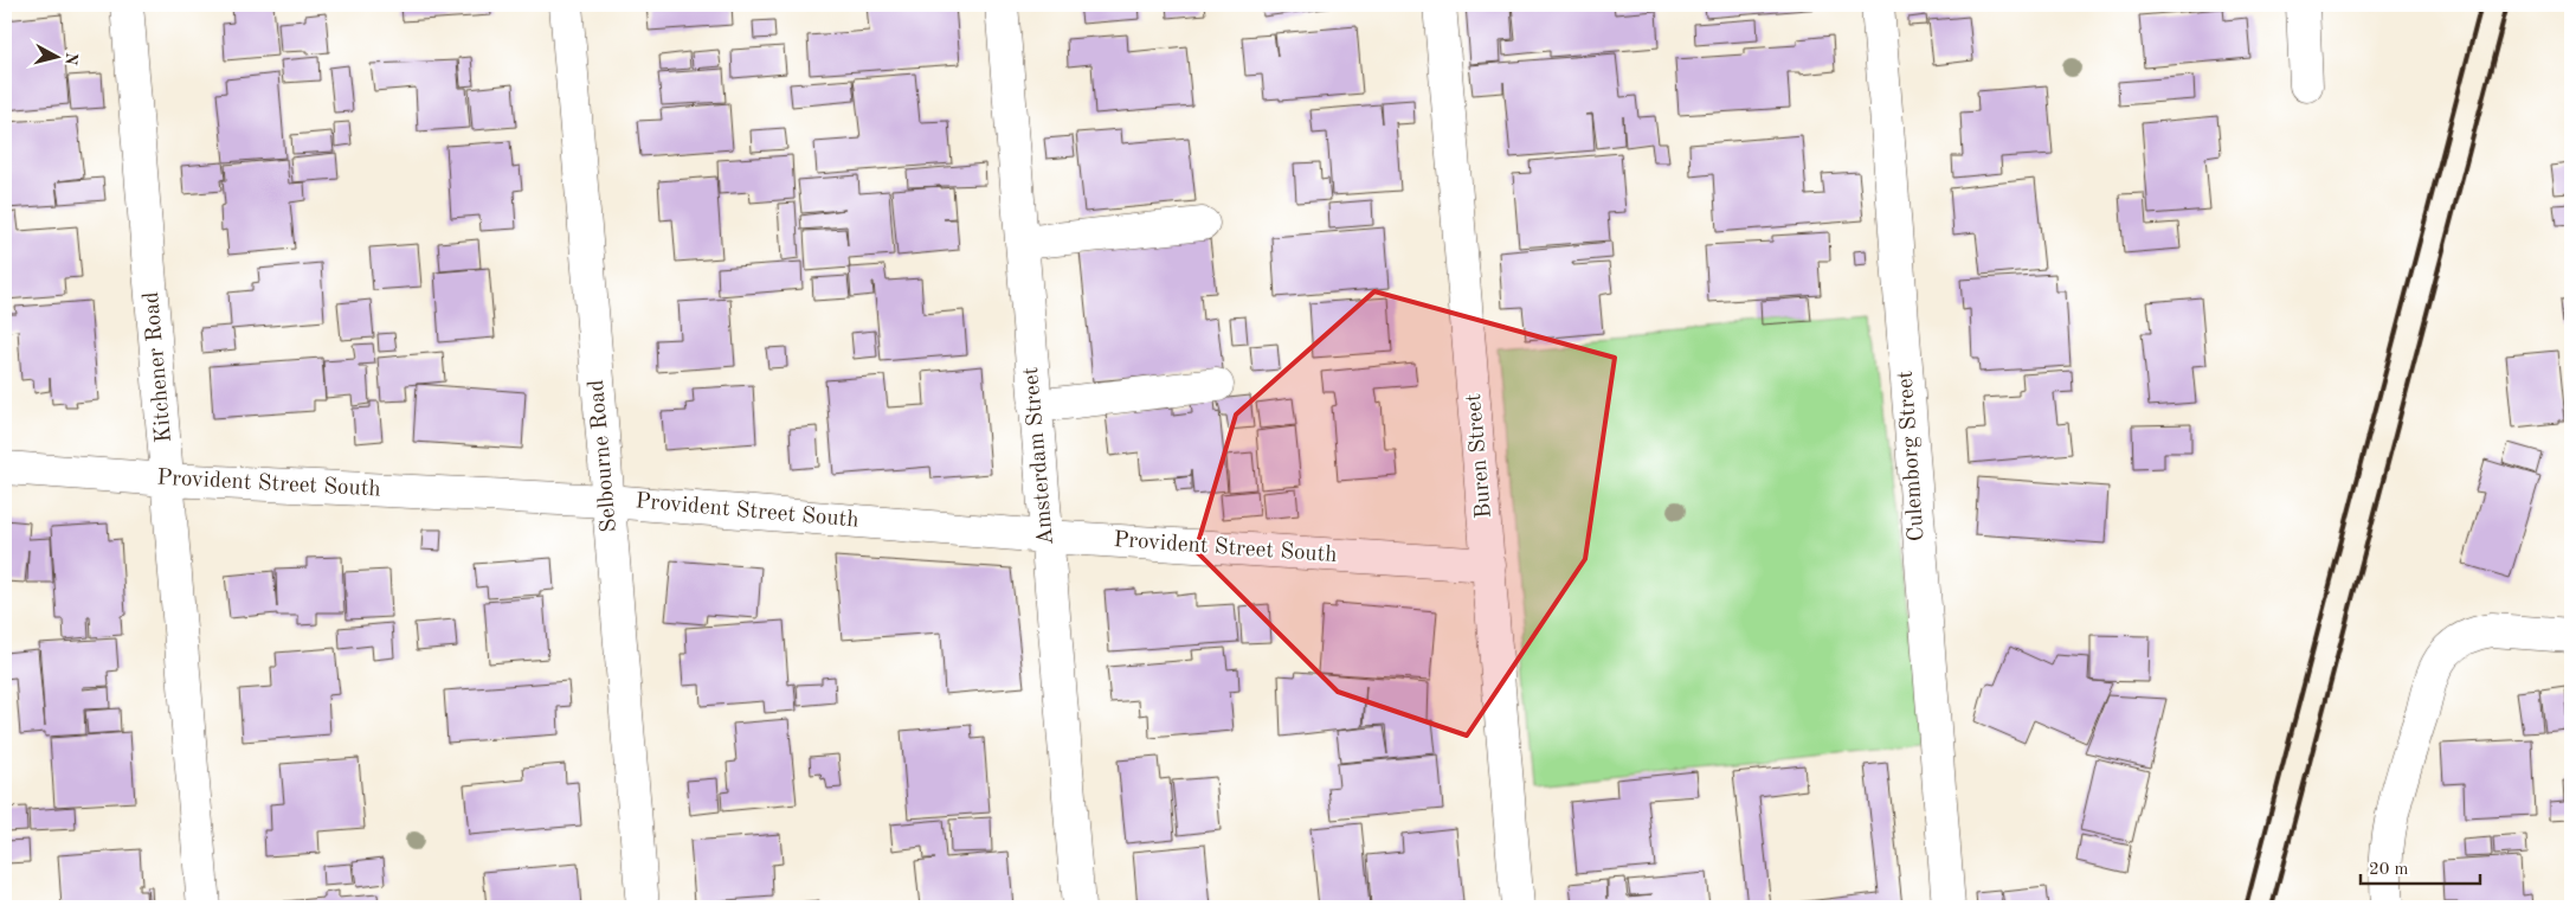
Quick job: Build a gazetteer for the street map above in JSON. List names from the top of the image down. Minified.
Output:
{"streets":{"street":["Kitchener Road","Selbourne Road","Amsterdam Street","Buren Street","Culemborg Street","Provident Street South"]},"crossings":[["Kitchener Road","Provident Street South"],["Selbourne Road","Provident Street South"],["Amsterdam Street","Provident Street South"],["Buren Street","Provident Street South"]],"scale_bar":"20 m","north":"right"}
